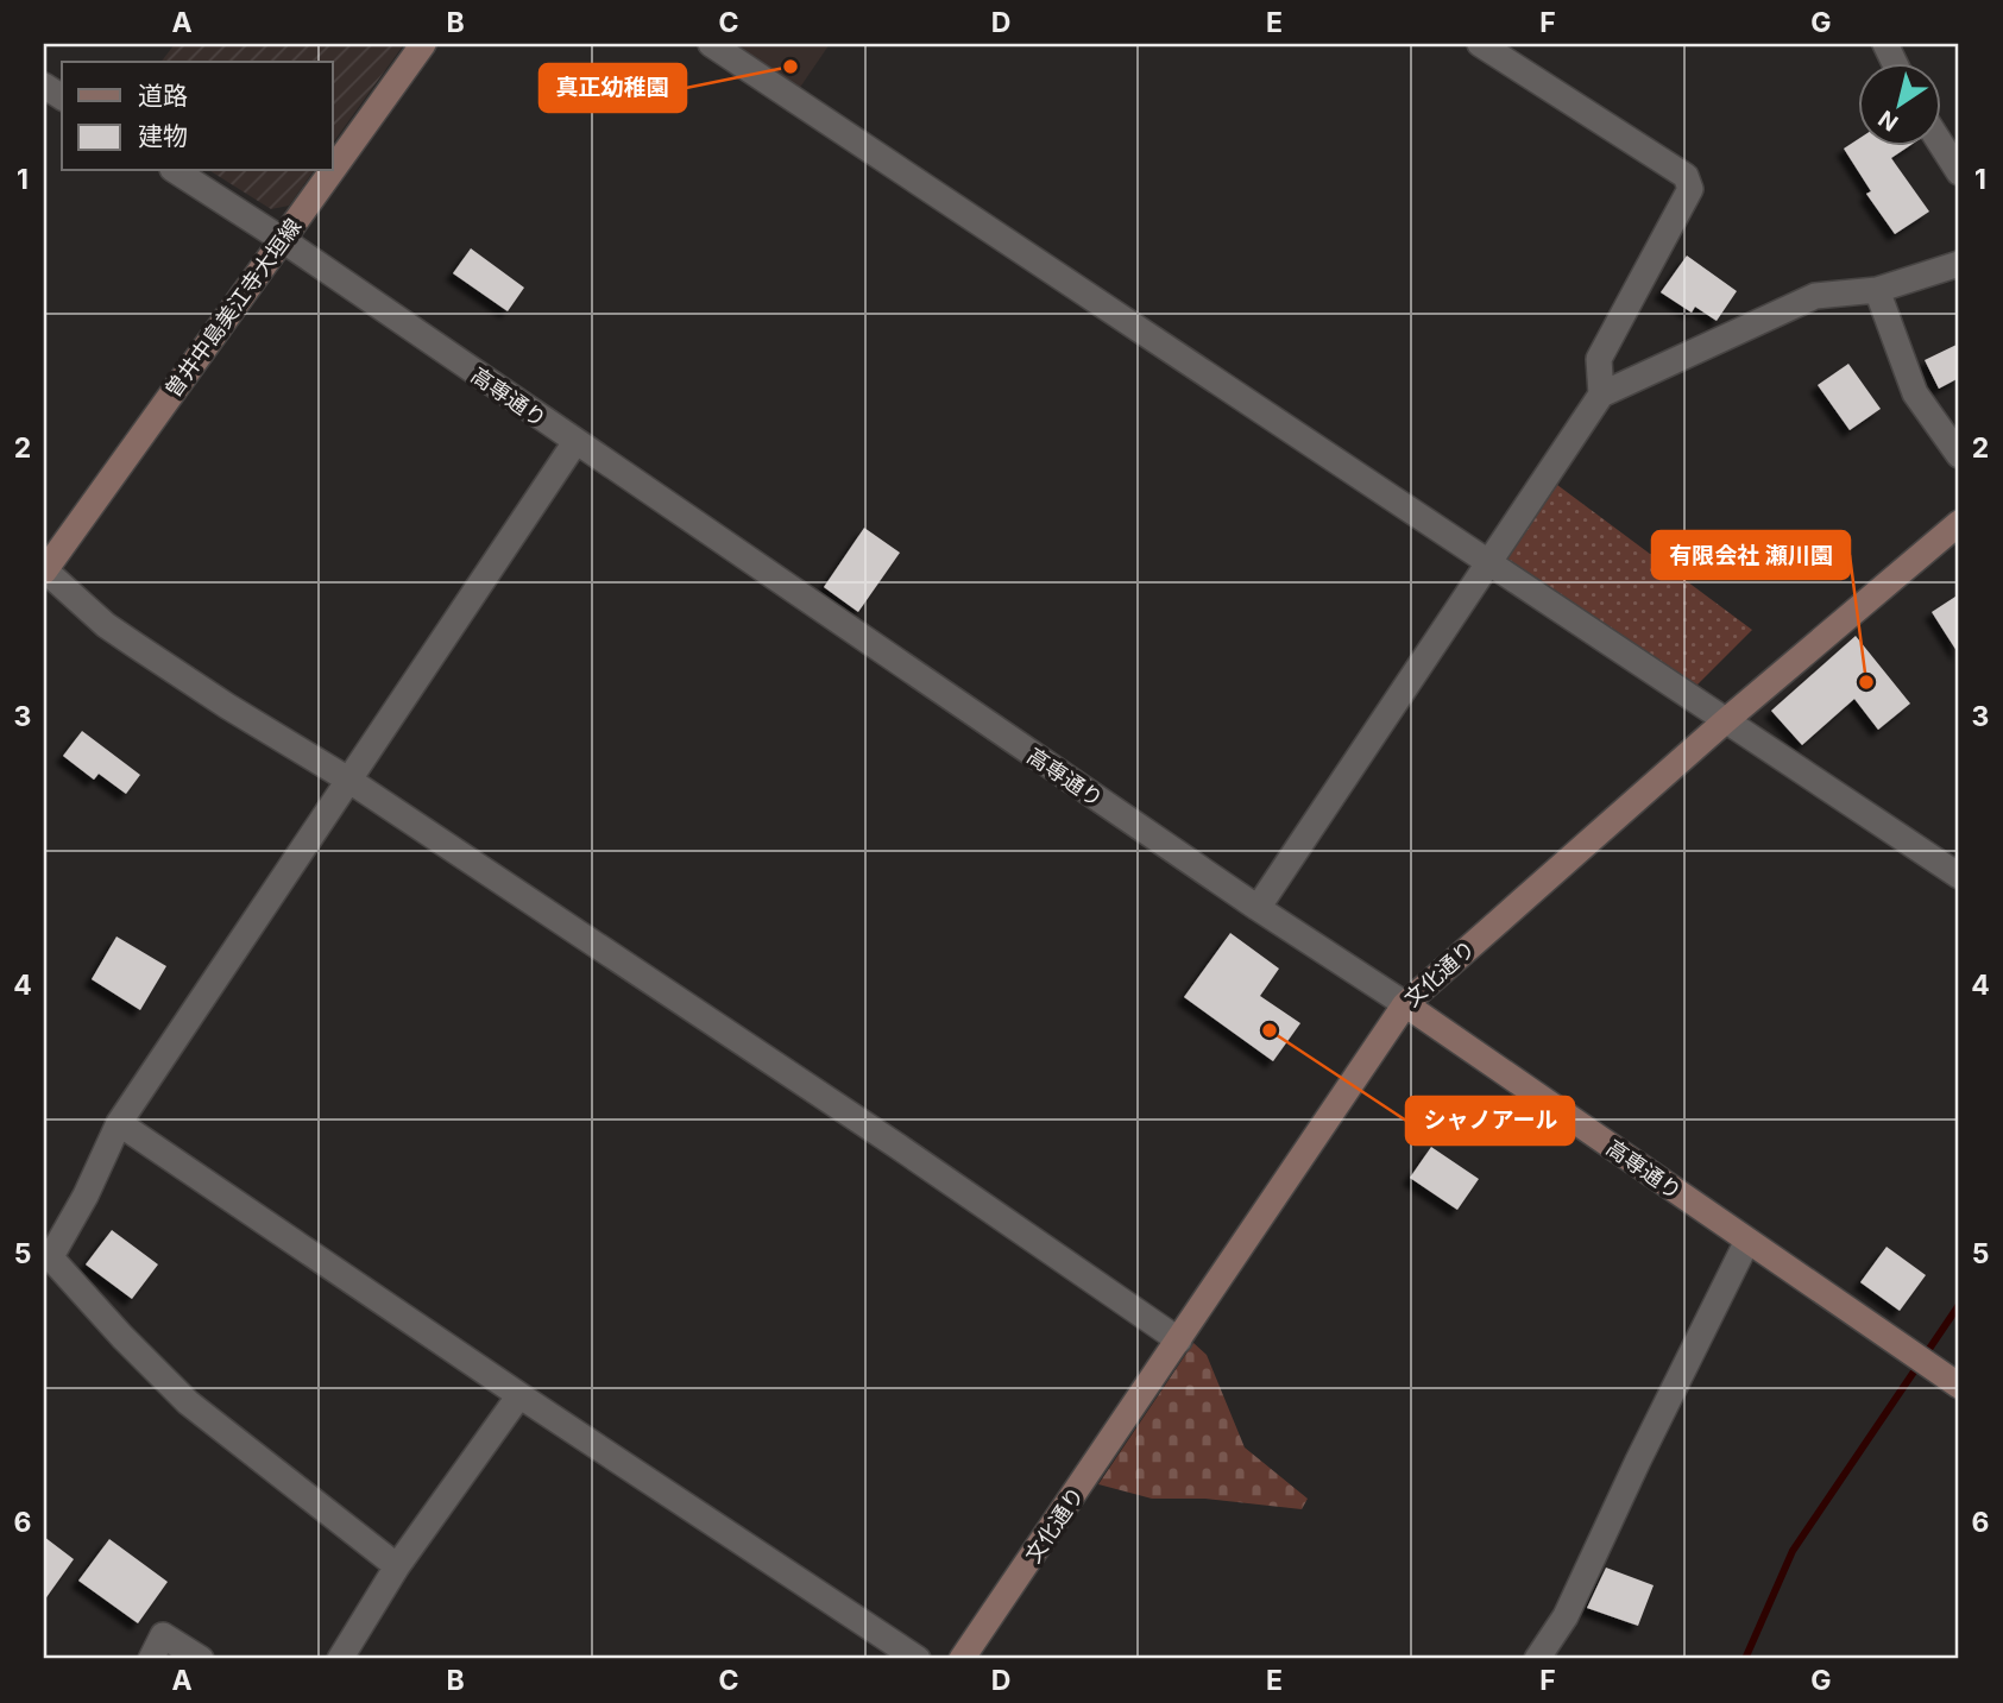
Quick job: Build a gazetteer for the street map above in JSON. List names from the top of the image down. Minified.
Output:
{"streets":{"street":["曽井中島美江寺大垣線","高専通り","文化通り"]},"crossings":[["曽井中島美江寺大垣線","高専通り"],["高専通り","文化通り"]],"places":["真正幼稚園","有限会社 瀬川園","シャノアール"],"legend":["道路","建物"],"north":"bottom left","grid":{"columns":["A","B","C","D","E","F","G"],"rows":["1","2","3","4","5","6"]}}
